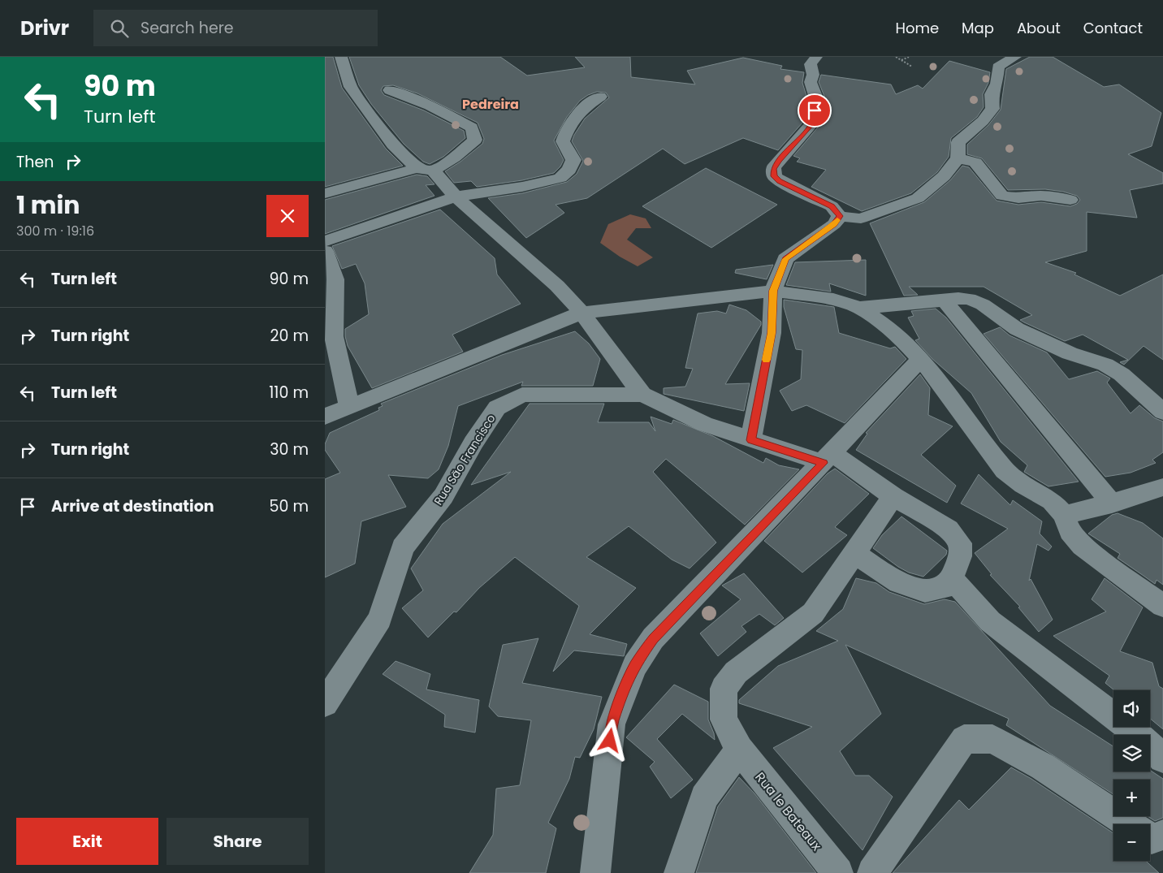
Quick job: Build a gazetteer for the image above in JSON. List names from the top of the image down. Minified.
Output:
{"streets":{"street":["Rua São Francisco","Rua le Bateaux"]},"districts":["Pedreira"],"page":{"header":"Drivr","search":"Search here","nav":["Home","Map","About","Contact"],"turn":["90 m","Turn left"],"then":"Then","heading":["1 min","300 m · 19:16"],"list":[{"name":"Turn left","value":"90 m"},{"name":"Turn right","value":"20 m"},{"name":"Turn left","value":"110 m"},{"name":"Turn right","value":"30 m"},{"name":"Arrive at destination","value":"50 m"}],"map_buttons":["+","−"],"buttons":["Exit","Share"]}}
